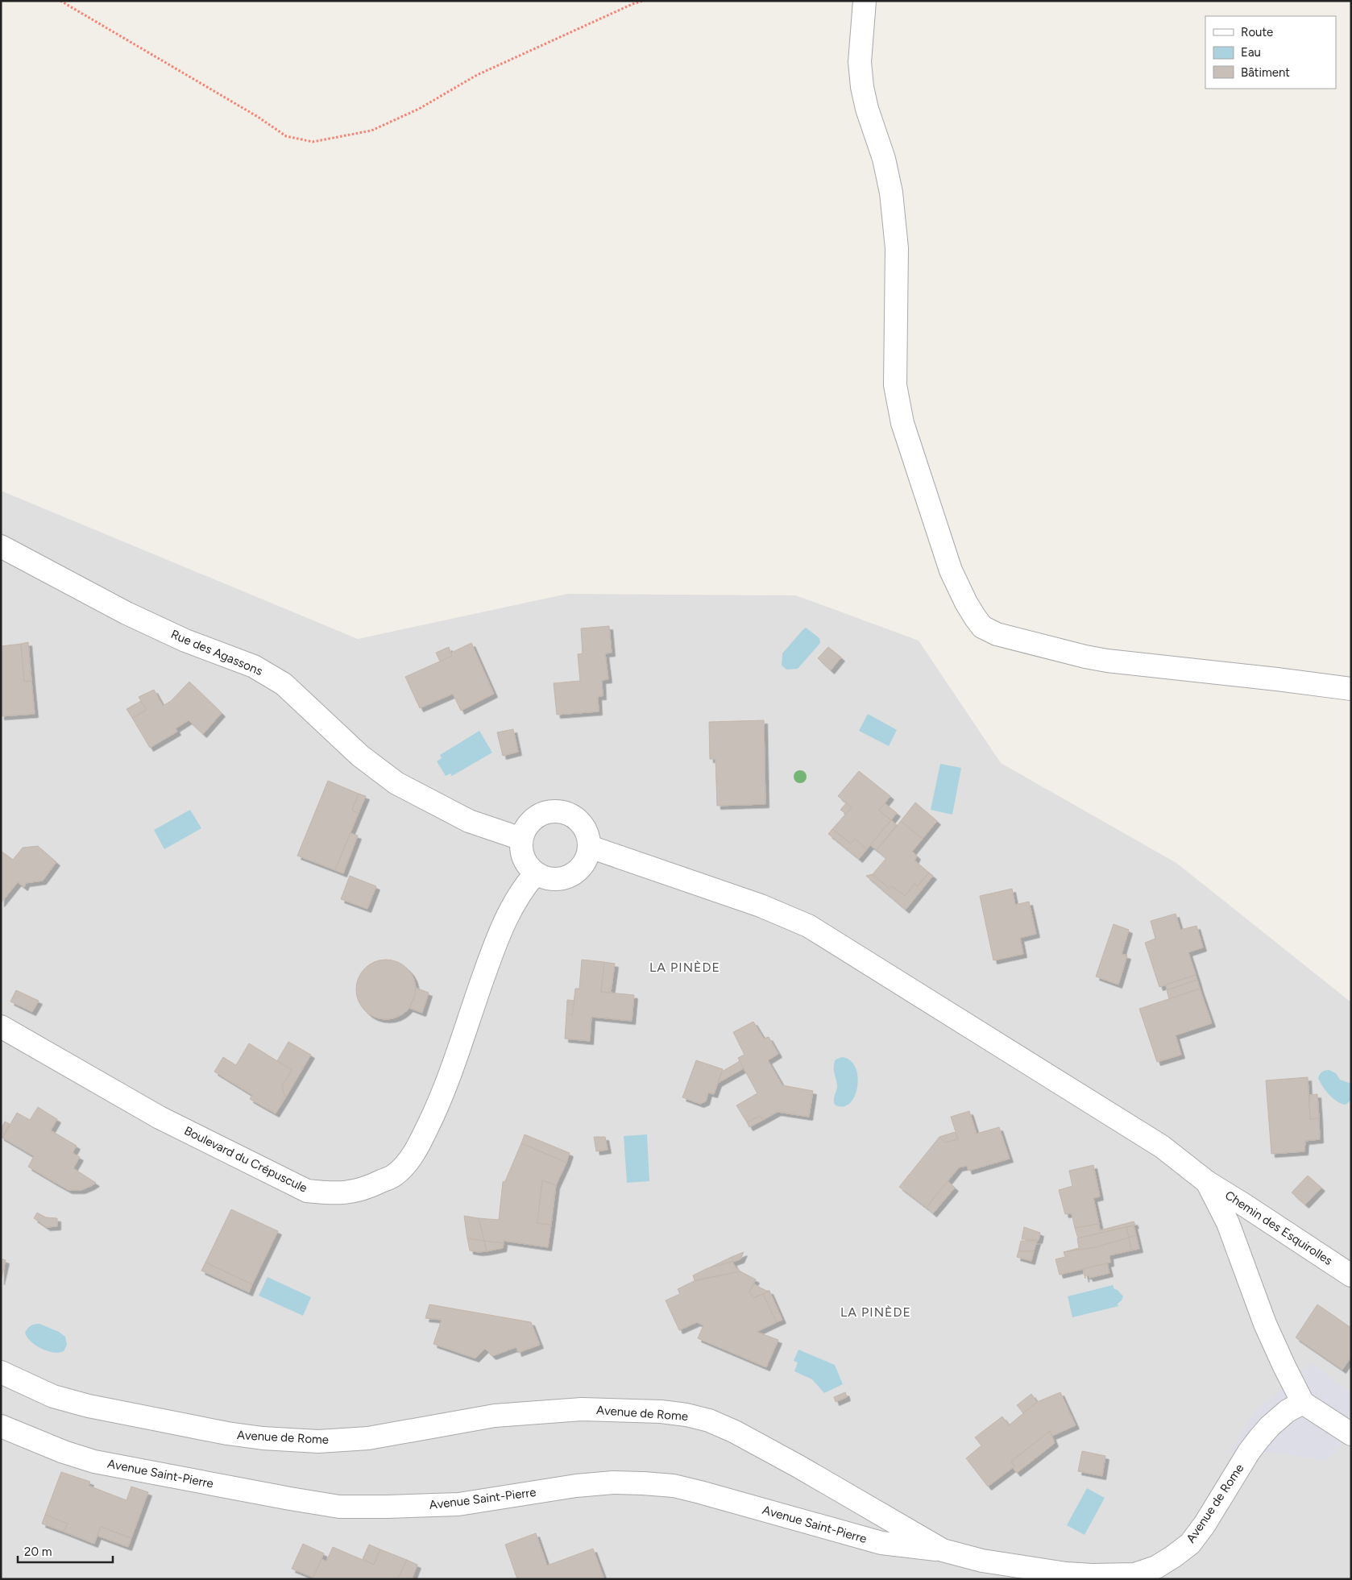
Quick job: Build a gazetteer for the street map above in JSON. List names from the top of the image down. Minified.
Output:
{"streets":{"street":["Rue des Agassons","Boulevard du Crépuscule","Chemin des Esquirolles","Avenue de Rome","Avenue Saint-Pierre"]},"crossings":[["Rue des Agassons","Boulevard du Crépuscule"],["Rue des Agassons","Chemin des Esquirolles"],["Boulevard du Crépuscule","Chemin des Esquirolles"],["Avenue de Rome","Avenue Saint-Pierre"]],"districts":["LA PINÈDE","LA PINÈDE"],"legend":["Route","Eau","Bâtiment"],"scale_bar":"20 m"}
